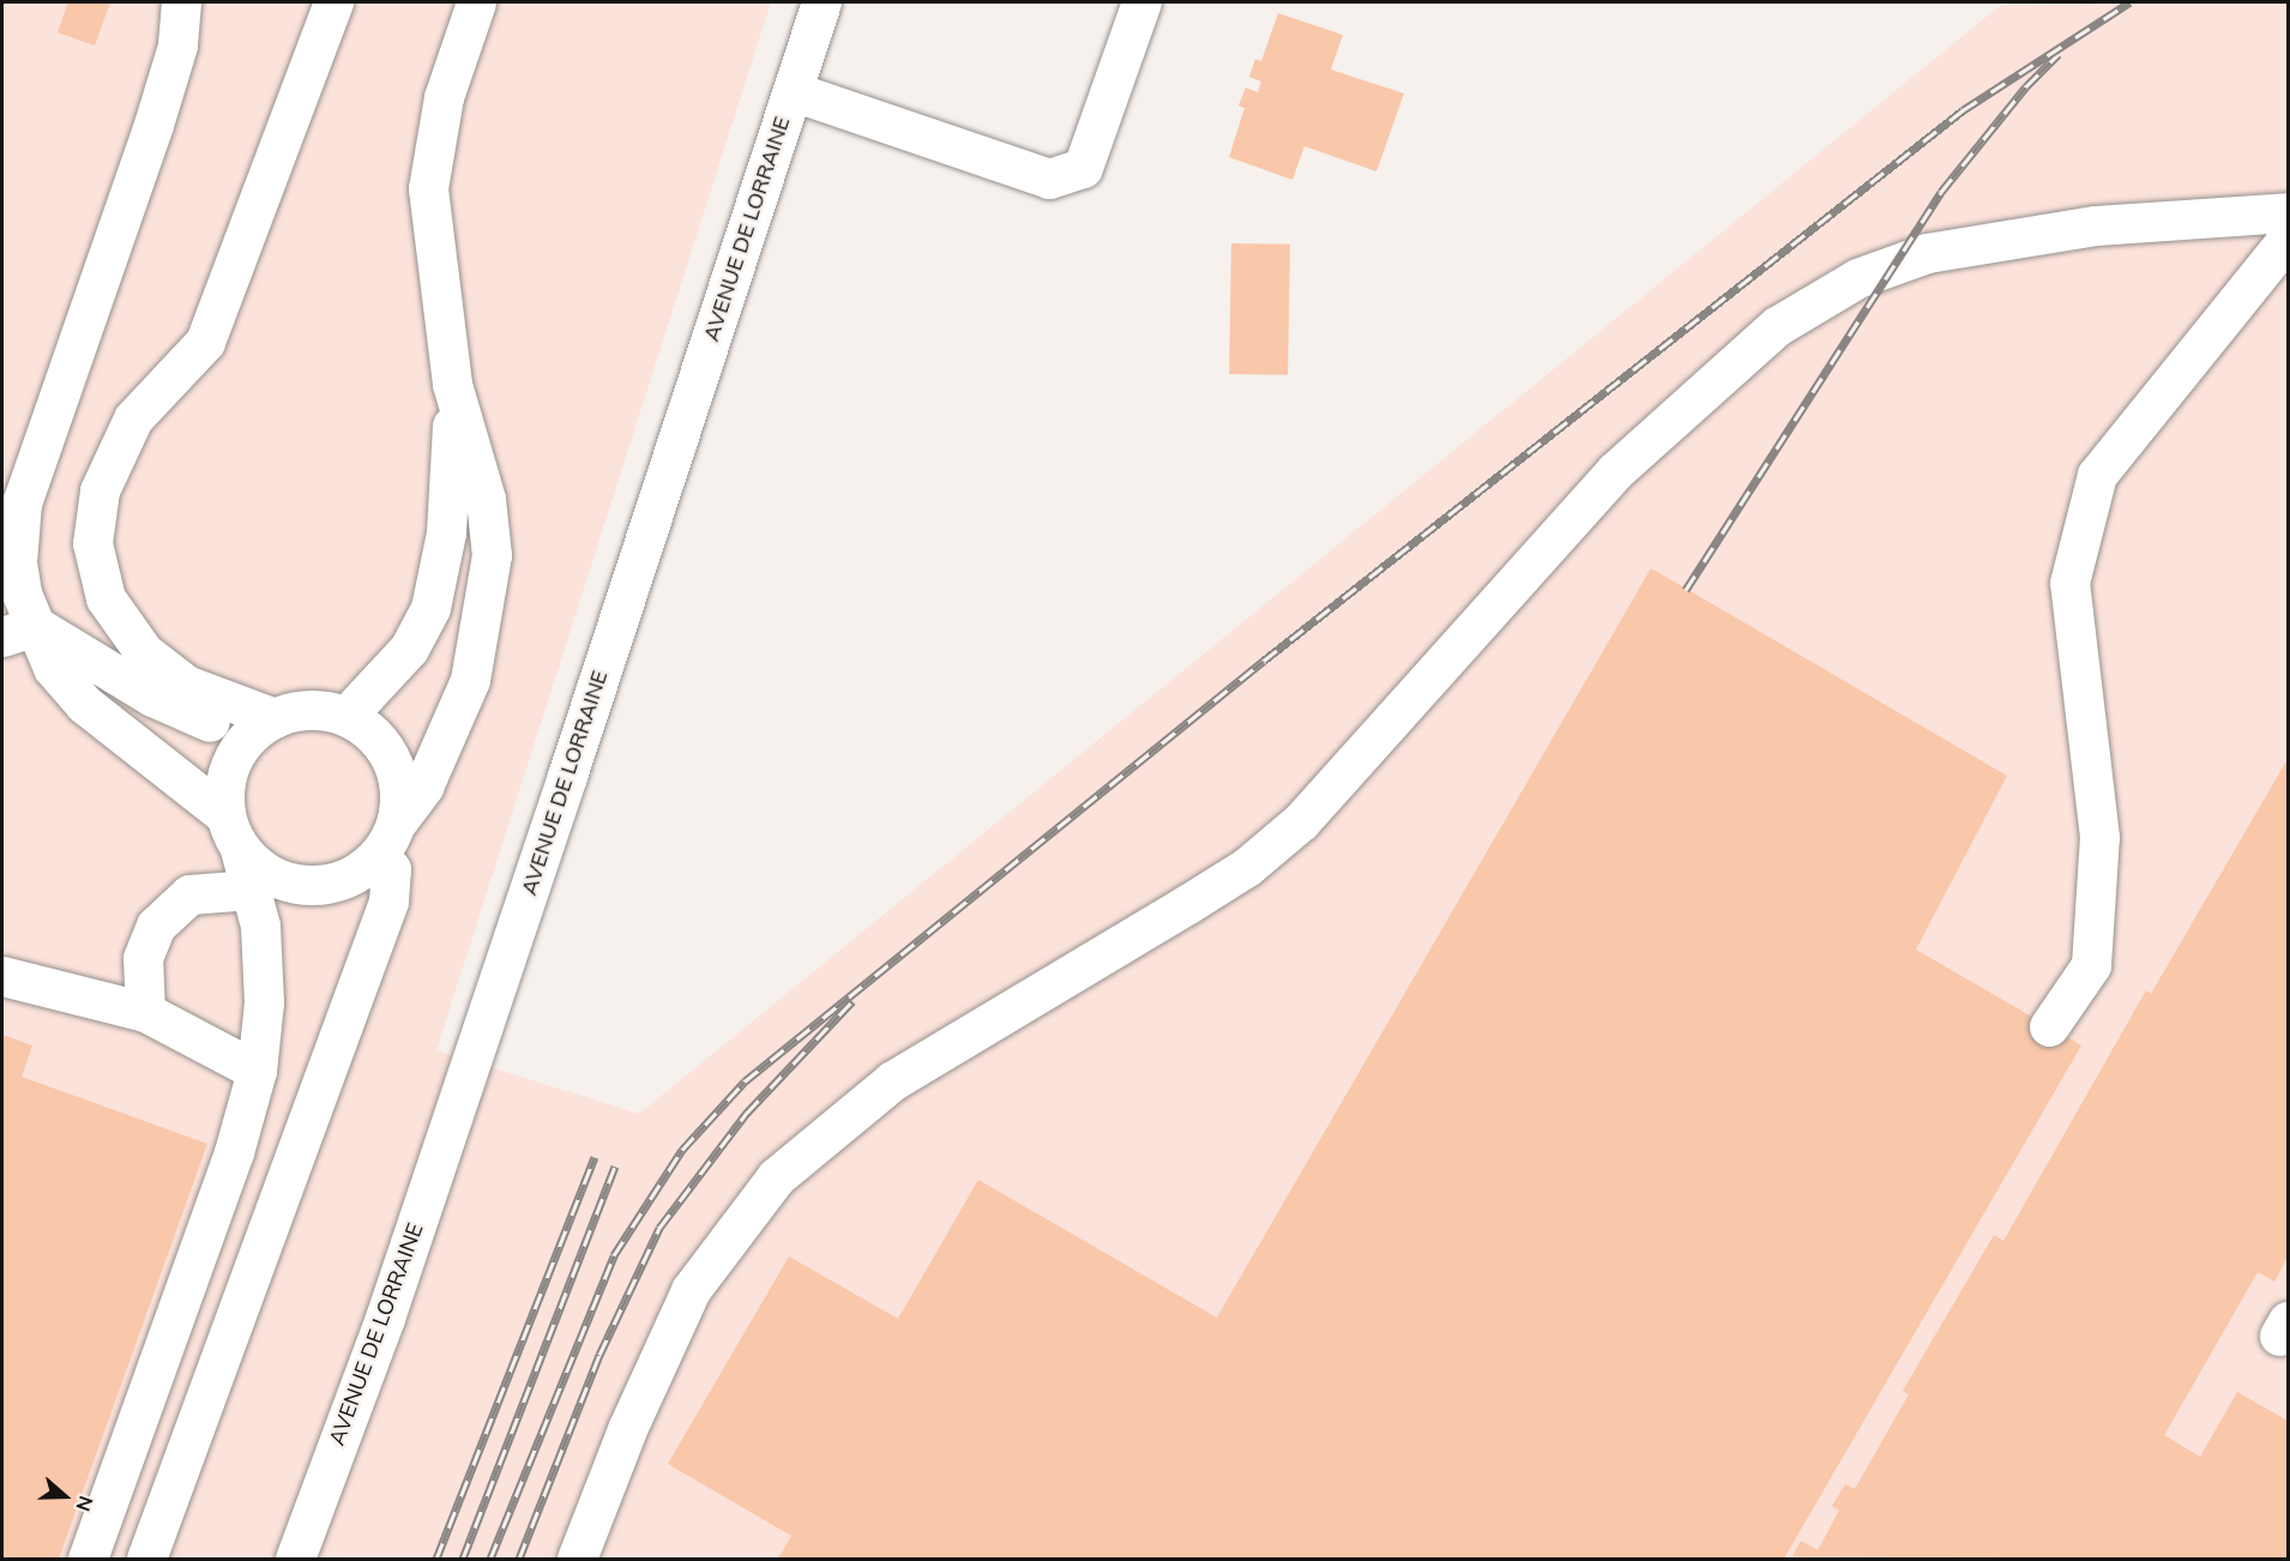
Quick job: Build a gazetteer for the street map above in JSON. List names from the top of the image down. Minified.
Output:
{"streets":{"main road":["AVENUE DE LORRAINE"]},"north":"right"}
